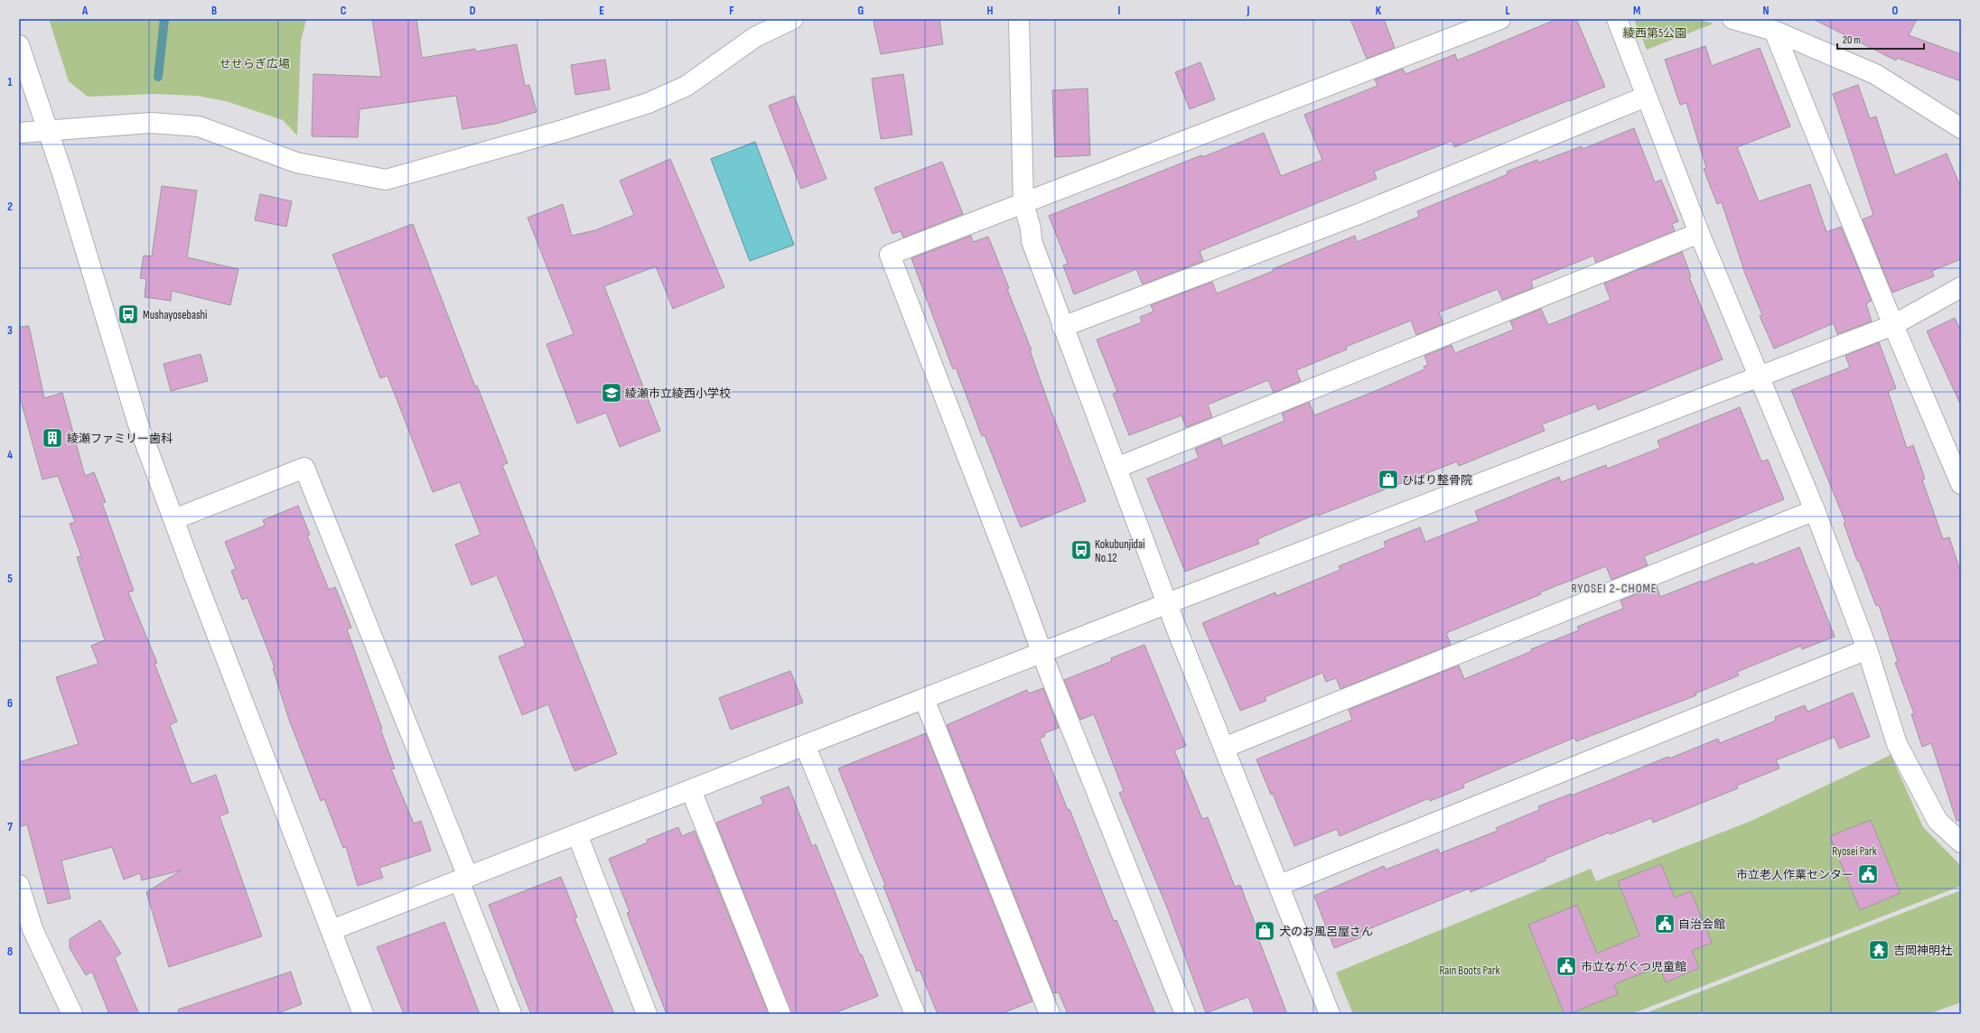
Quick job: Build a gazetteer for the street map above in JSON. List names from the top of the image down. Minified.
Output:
{"districts":["RYOSEI 2-CHOME"],"parks":["綾西第5公園","せせらぎ広場","Ryosei Park","Rain Boots Park"],"places":{"bus stop":["Mushayosebashi","Kokubunjidai No.12"],"school or university":["綾瀬市立綾西小学校"],"building":["綾瀬ファミリー歯科"],"shop":["ひばり整骨院","犬のお風呂屋さん"],"public building":["市立老人作業センター","自治会館","市立ながぐつ児童館"],"temple":["吉岡神明社"]},"scale_bar":"20 m","grid":{"columns":["A","B","C","D","E","F","G","H","I","J","K","L","M","N","O"],"rows":["1","2","3","4","5","6","7","8"]}}
